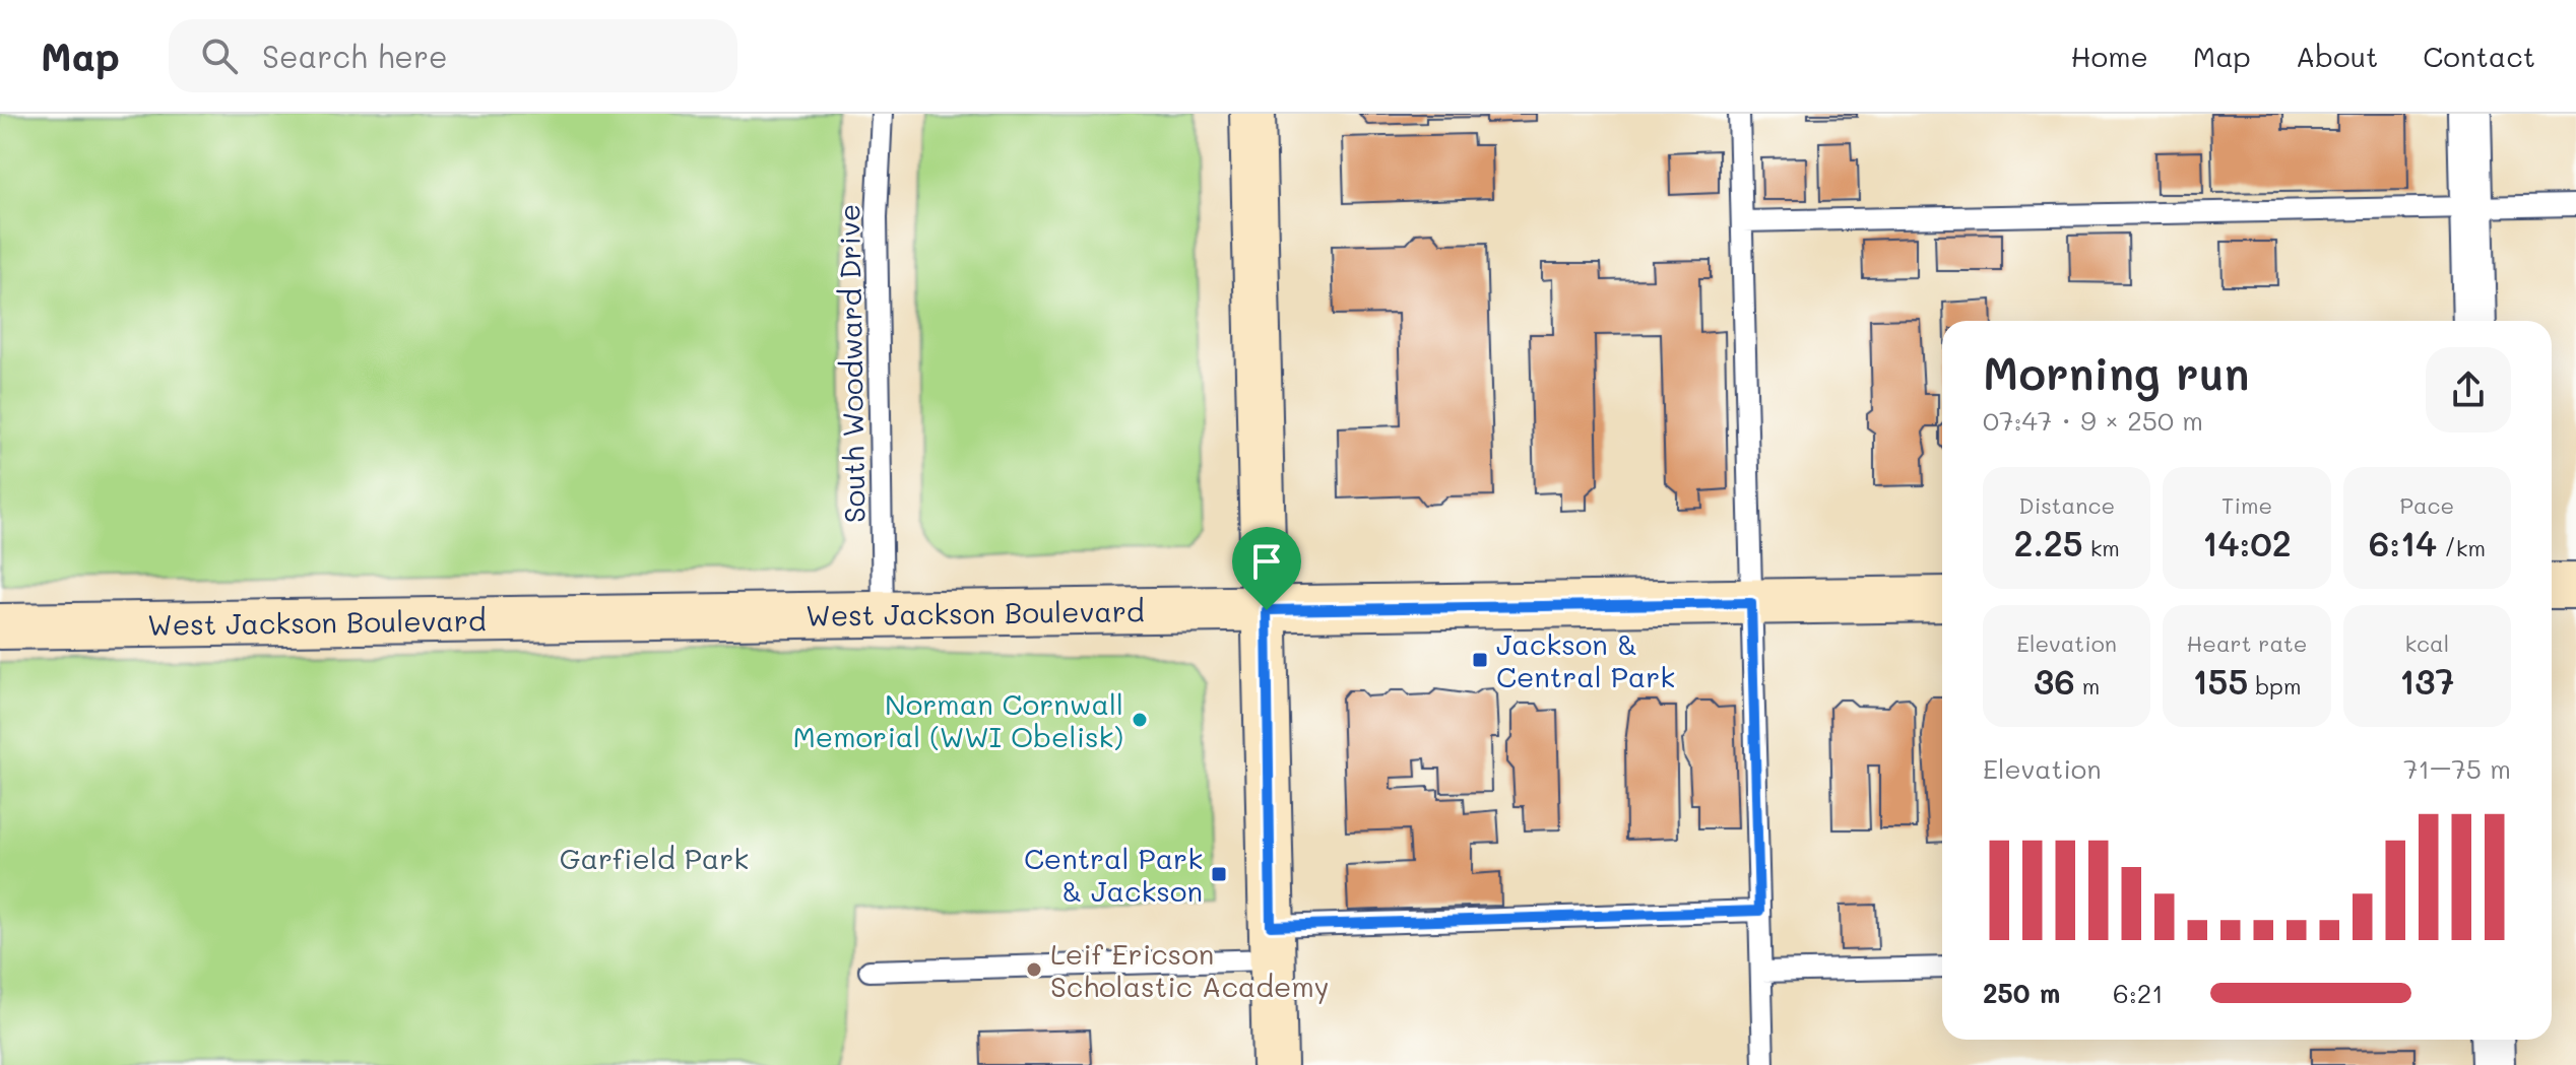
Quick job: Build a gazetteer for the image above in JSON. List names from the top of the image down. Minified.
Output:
{"streets":{"street":["West Jackson Boulevard"],"lane":["South Woodward Drive"]},"crossings":[["South Woodward Drive","West Jackson Boulevard"]],"parks":["Garfield Park"],"places":{"transit":["Jackson & Central Park","Central Park & Jackson"],"other":["Norman Cornwall Memorial (WWI Obelisk)","Leif Ericson Scholastic Academy"]},"page":{"header":"Map","search":"Search here","nav":["Home","Map","About","Contact"],"heading":["Morning run","07:47 · 9 × 250 m"],"stats":[["Distance","2.25 km"],["Time","14:02"],["Pace","6:14 /km"],["Elevation","36 m"],["Heart rate","155 bpm"],["kcal","137"]],"chart":["Elevation","71–75 m"],"list":[{"name":"250 m","note":"6:21"}]}}
